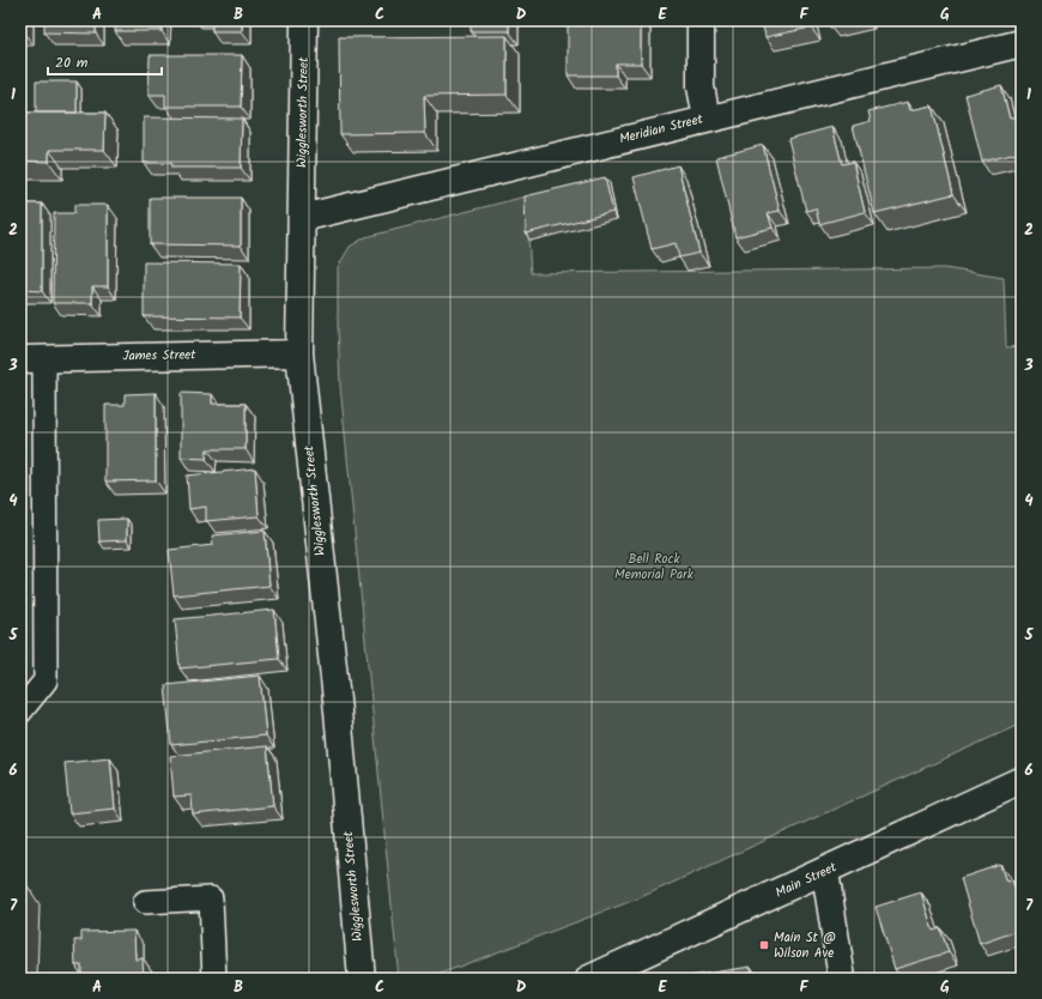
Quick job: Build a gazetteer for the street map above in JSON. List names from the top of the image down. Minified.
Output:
{"streets":{"street":["Wigglesworth Street","Meridian Street","James Street","Main Street"]},"crossings":[["Wigglesworth Street","Meridian Street"],["Wigglesworth Street","James Street"]],"parks":["Bell Rock Memorial Park"],"places":{"transit":["Main St @ Wilson Ave"]},"scale_bar":"20 m","grid":{"columns":["A","B","C","D","E","F","G"],"rows":["1","2","3","4","5","6","7"]}}
